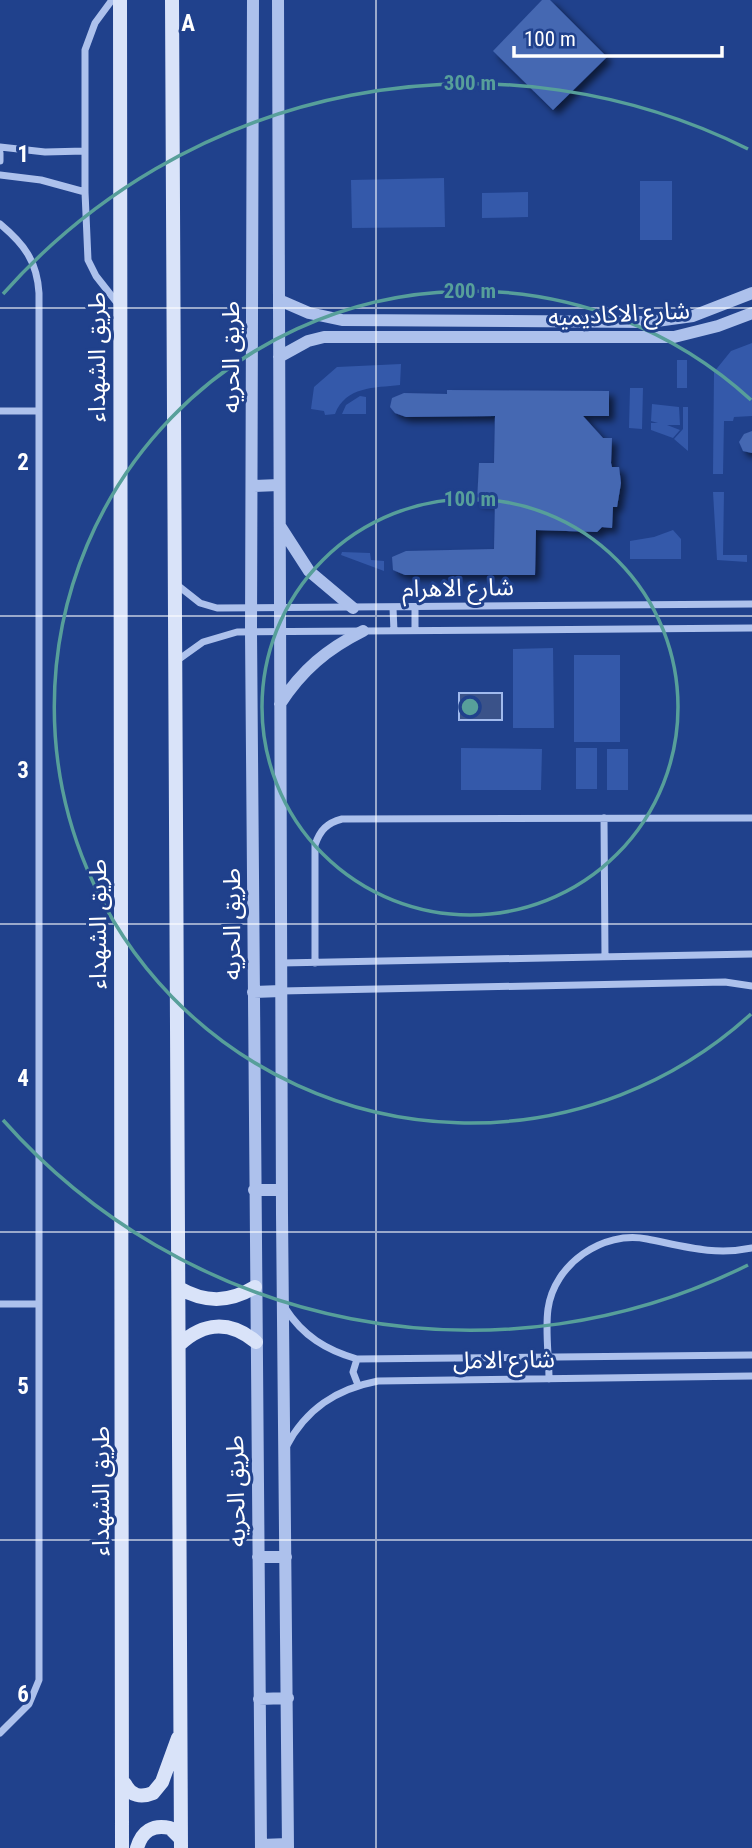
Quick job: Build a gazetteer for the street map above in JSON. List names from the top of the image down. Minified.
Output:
{"streets":{"main road":["طريق الشهداء"],"street":["شارع الاكاديميه","طريق الحريه","شارع الاهرام","شارع الامل"]},"crossings":[["شارع الاكاديميه","طريق الحريه"],["طريق الحريه","شارع الاهرام"],["طريق الحريه","شارع الامل"]],"scale_bar":"100 m","grid":{"columns":["A"],"rows":["1","2","3","4","5","6"]},"rings":["300 m","200 m","100 m"]}
